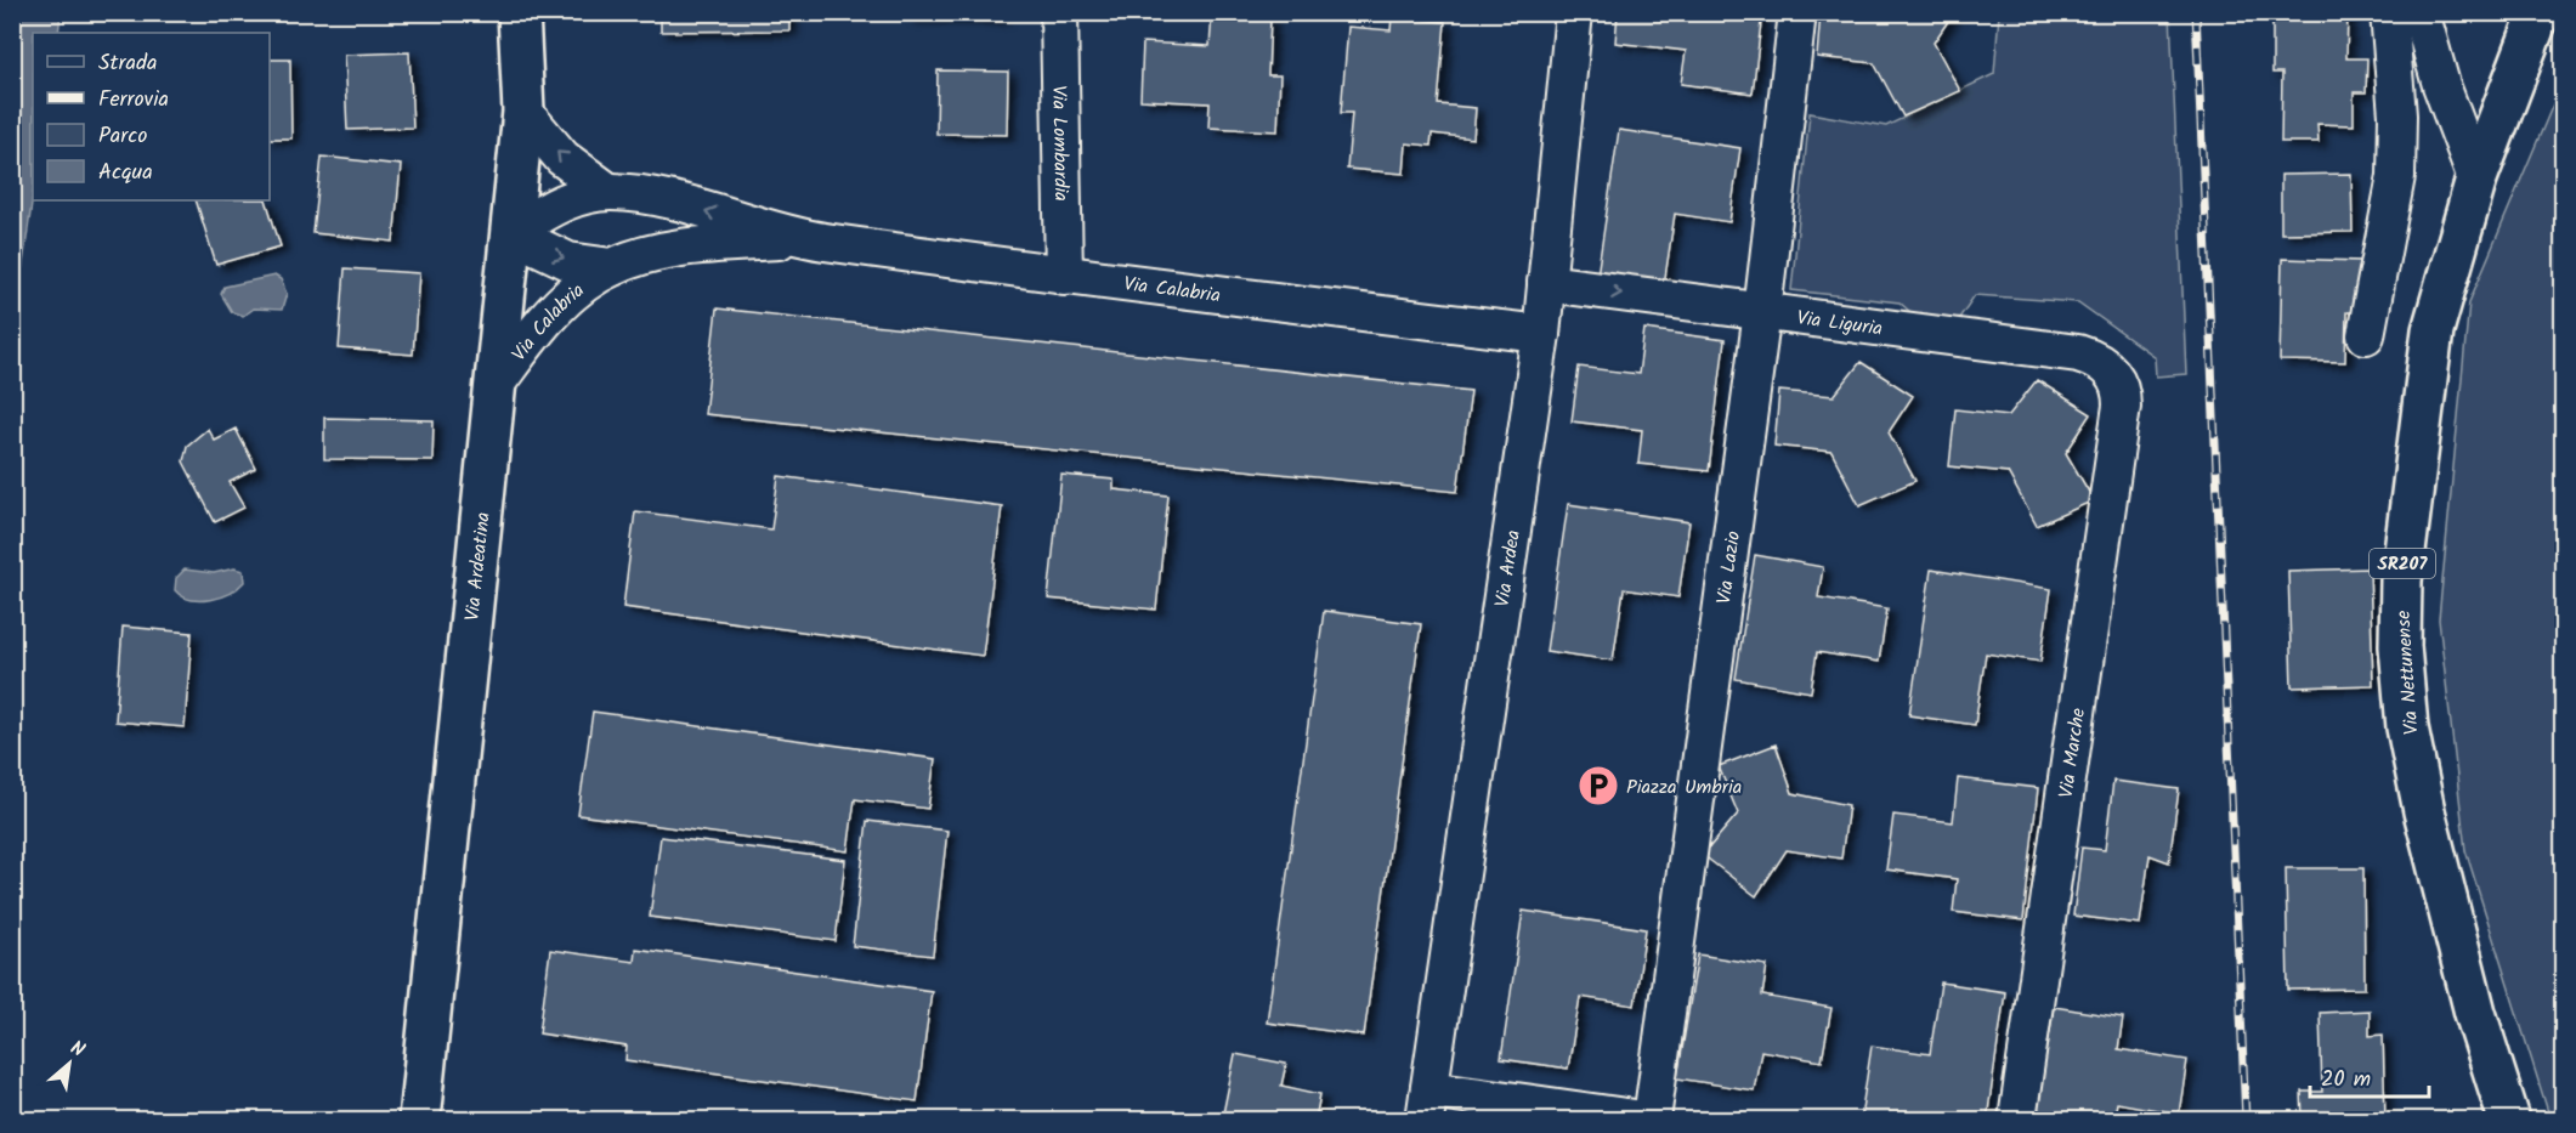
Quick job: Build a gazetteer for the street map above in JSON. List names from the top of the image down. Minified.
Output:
{"streets":{"main road":["SR207","Via Ardeatina","Via Nettunense"],"street":["Via Lombardia","Via Calabria","Via Liguria","Via Ardea","Via Lazio","Via Marche"]},"crossings":[["Via Lombardia","Via Calabria"],["Via Calabria","Via Ardeatina"],["Via Calabria","Via Ardea"],["Via Liguria","Via Ardea"],["Via Liguria","Via Lazio"],["Via Liguria","Via Marche"]],"one_way":["Via Liguria"],"places":{"parking":["Piazza Umbria"]},"legend":["Strada","Ferrovia","Parco","Acqua"],"scale_bar":"20 m","north":"top right"}
